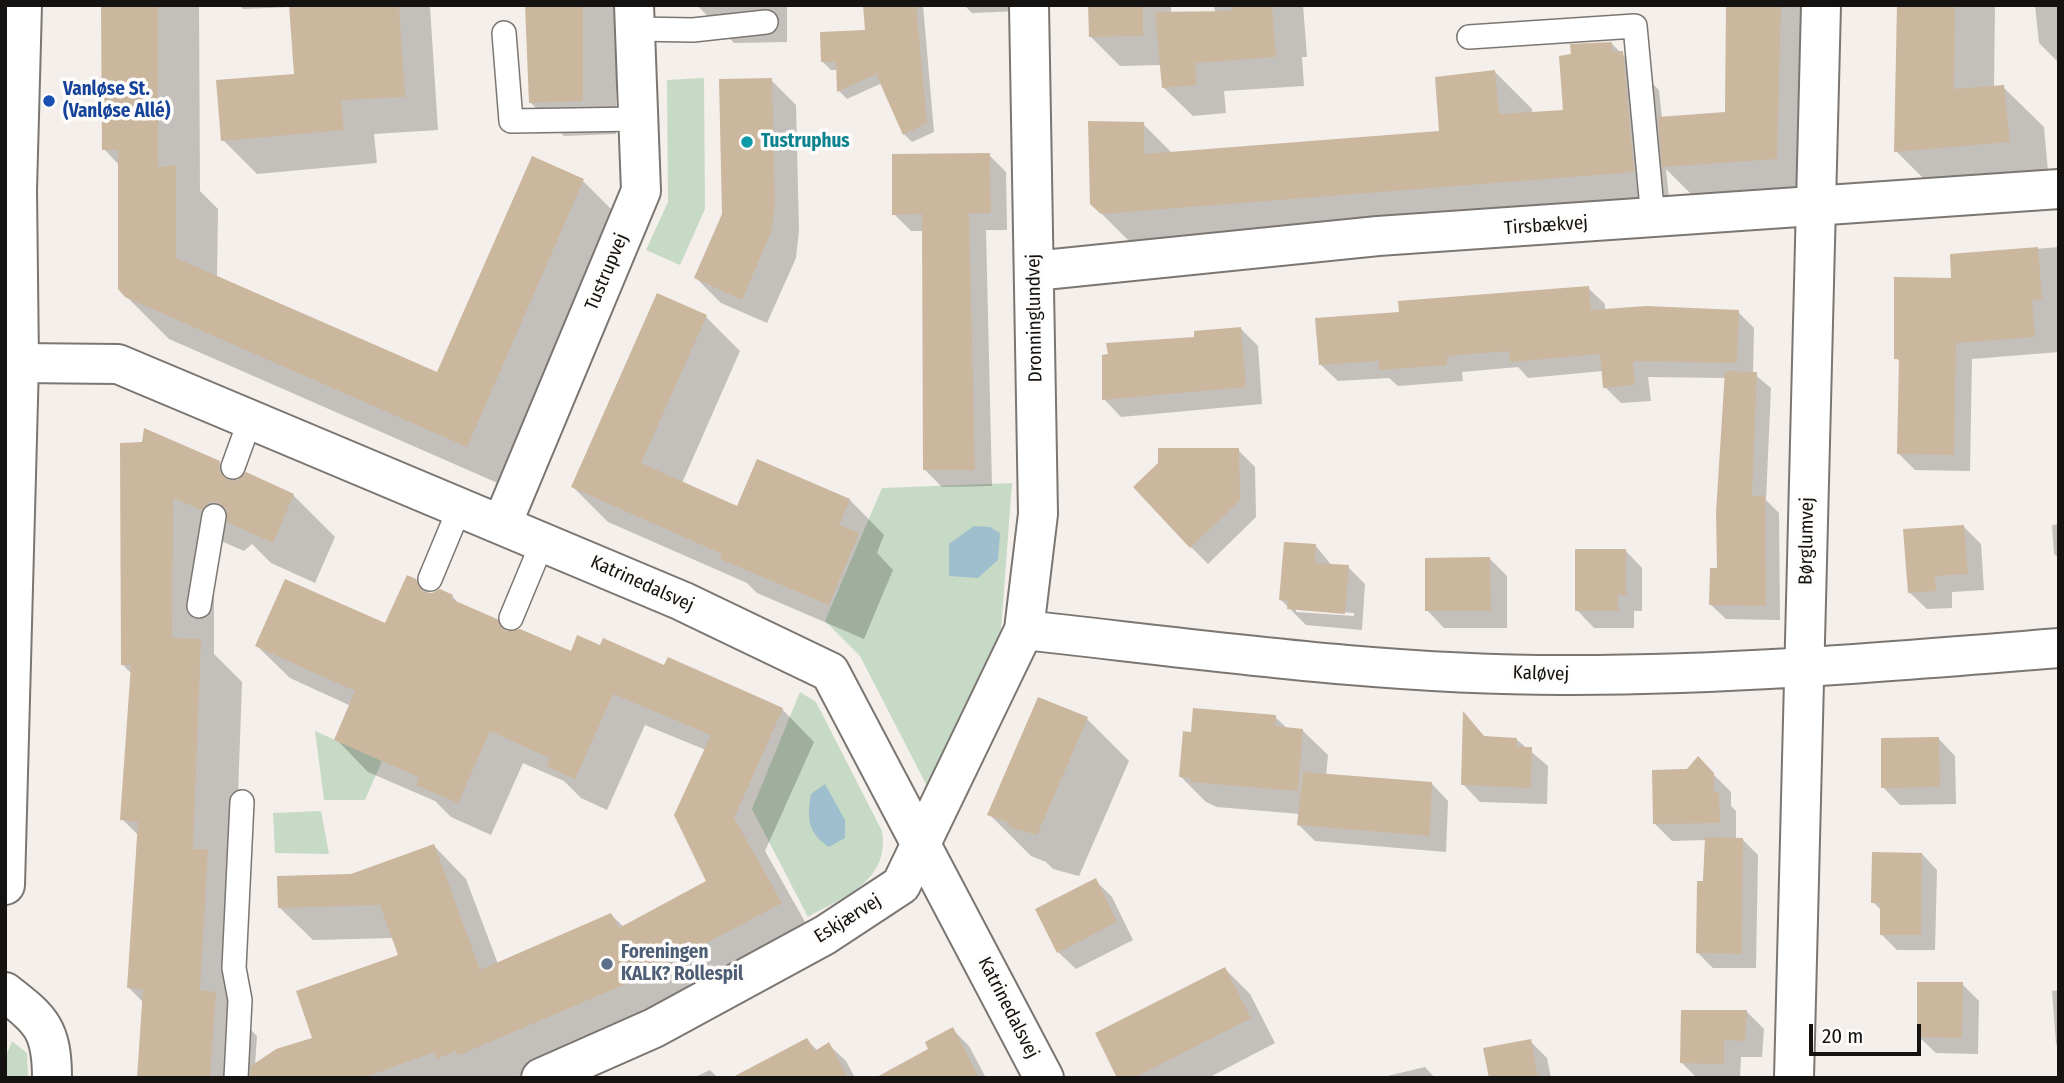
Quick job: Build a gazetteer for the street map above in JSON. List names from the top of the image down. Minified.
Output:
{"streets":{"street":["Tirsbækvej","Tustrupvej","Dronninglundvej","Børglumvej","Katrinedalsvej","Kaløvej","Eskjærvej"]},"crossings":[["Tirsbækvej","Dronninglundvej"],["Tirsbækvej","Børglumvej"],["Tustrupvej","Katrinedalsvej"],["Dronninglundvej","Kaløvej"],["Dronninglundvej","Eskjærvej"],["Børglumvej","Kaløvej"],["Katrinedalsvej","Eskjærvej"],["Kaløvej","Eskjærvej"]],"places":["Vanløse St. (Vanløse Allé)","Tustruphus","Foreningen KALK? Rollespil"],"scale_bar":"20 m"}
